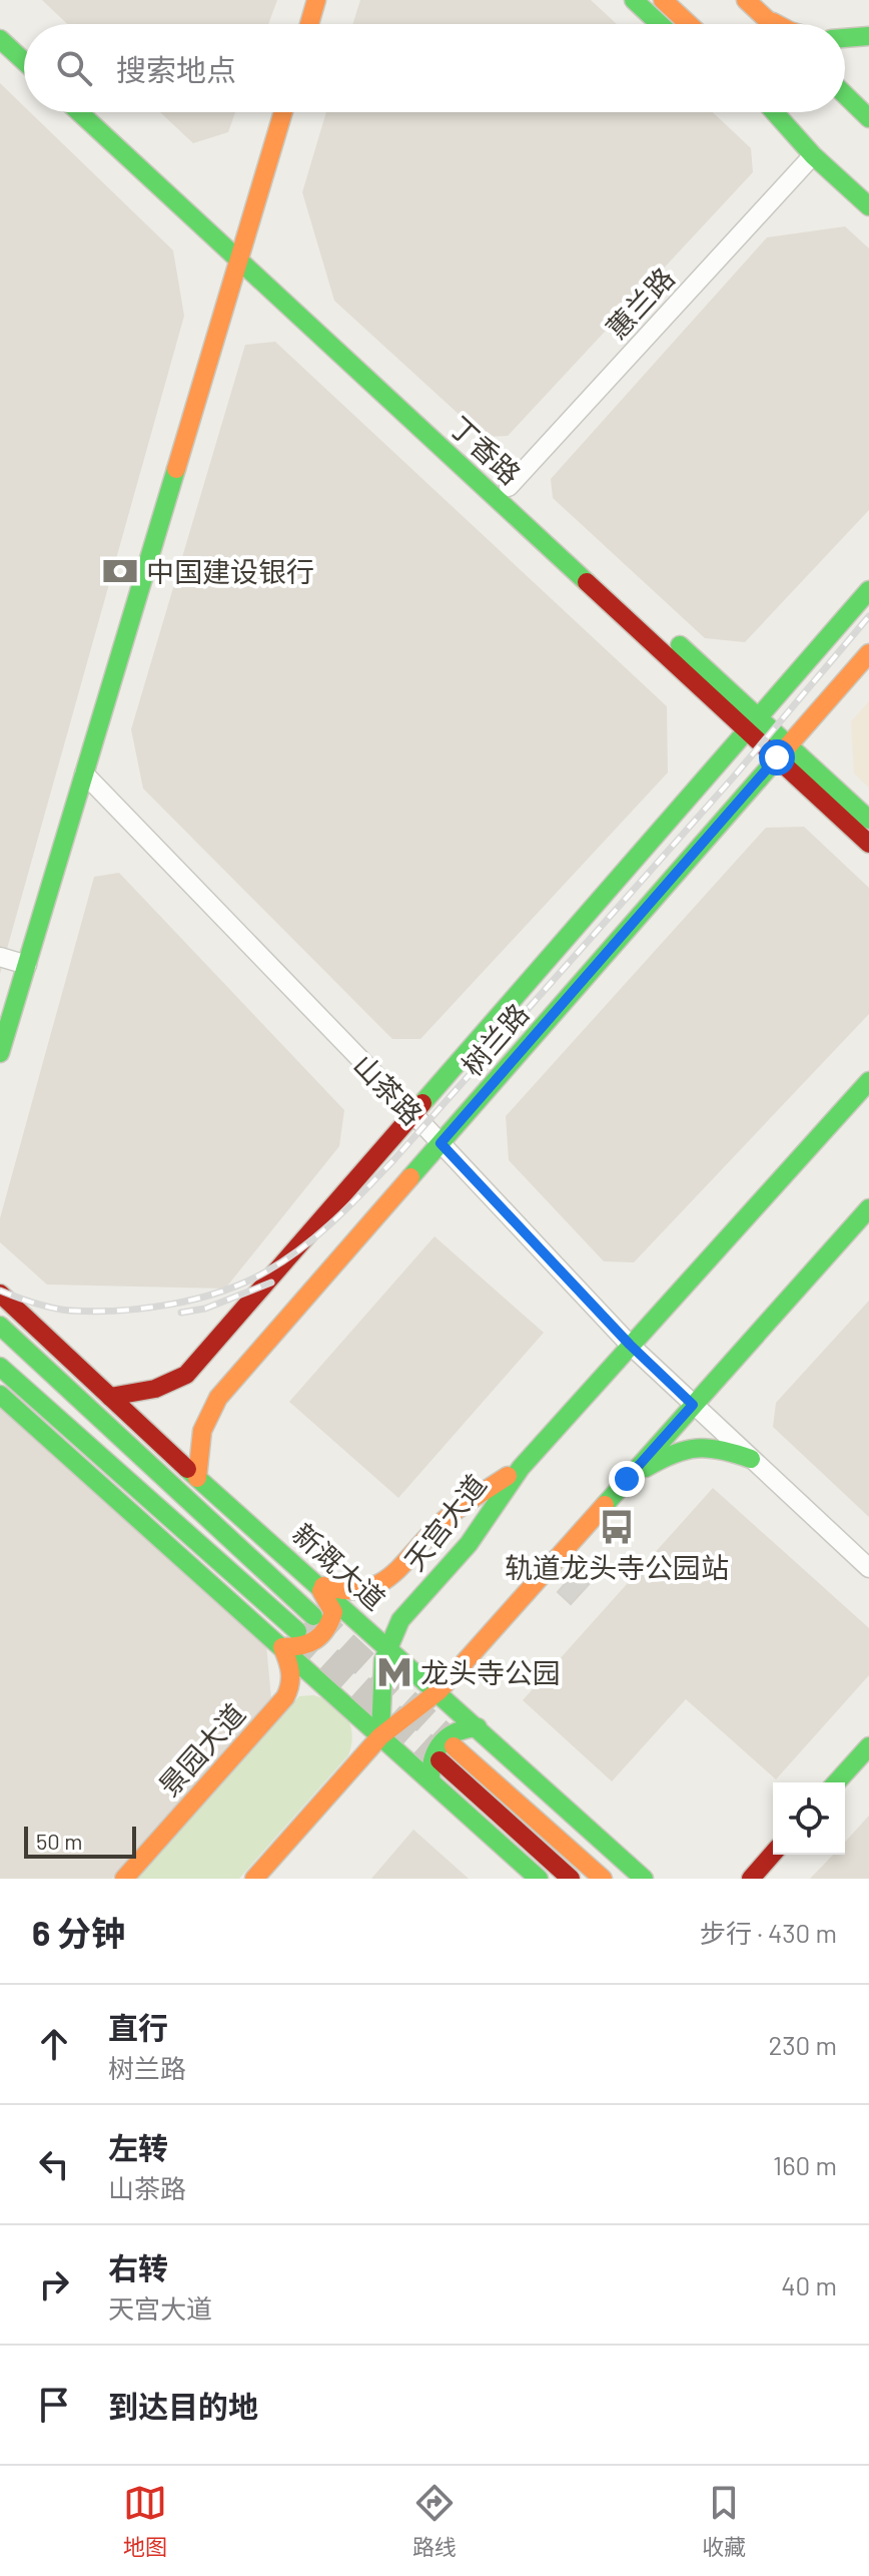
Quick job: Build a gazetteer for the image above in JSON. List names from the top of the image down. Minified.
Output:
{"streets":{"street":["蕙兰路","丁香路","树兰路","山茶路","天宫大道","新溉大道","景园大道"]},"crossings":[["蕙兰路","丁香路"],["丁香路","树兰路"],["树兰路","山茶路"],["树兰路","新溉大道"],["山茶路","天宫大道"],["天宫大道","新溉大道"]],"places":{"bank":["中国建设银行"],"bus stop":["轨道龙头寺公园站"],"metro station":["龙头寺公园"]},"scale_bar":"50 m","page":{"search":"搜索地点","scale":"50 m","heading":["6 分钟","步行 · 430 m"],"list":[["直行","树兰路","230 m"],["左转","山茶路","160 m"],["右转","天宫大道","40 m"],"到达目的地"],"nav":["地图","路线","收藏"]}}
